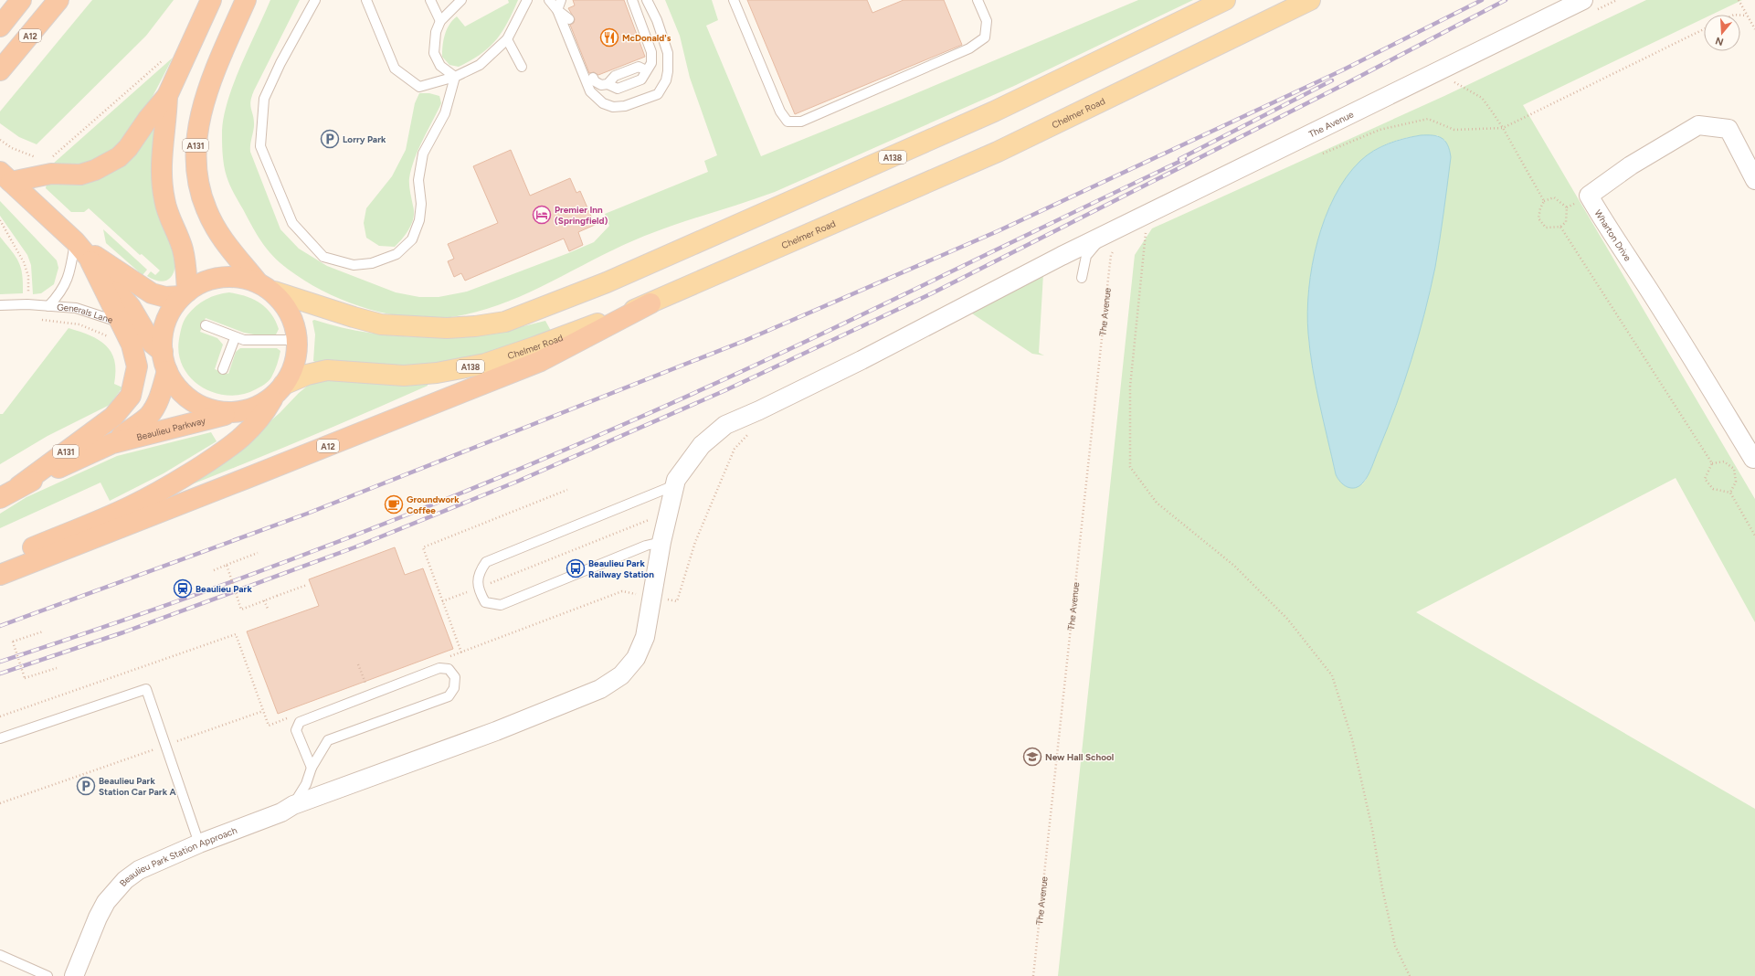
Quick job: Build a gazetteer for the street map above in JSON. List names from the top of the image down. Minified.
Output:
{"streets":{"highway":["A12","A131","Beaulieu Parkway"],"main road":["Chelmer Road","A138"],"street":["The Avenue","Wharton Drive","Beaulieu Park Station Approach"],"lane":["Generals Lane"]},"crossings":[["A12","Chelmer Road"],["Chelmer Road","Beaulieu Parkway"],["A131","A138"],["A131","Generals Lane"],["A131","Beaulieu Parkway"]],"places":{"restaurant":["McDonald's"],"parking":["Lorry Park","Beaulieu Park Station Car Park A"],"hotel":["Premier Inn (Springfield)"],"cafe":["Groundwork Coffee"],"bus stop":["Beaulieu Park Railway Station"],"station":["Beaulieu Park"],"school or university":["New Hall School"]},"north":"bottom"}
